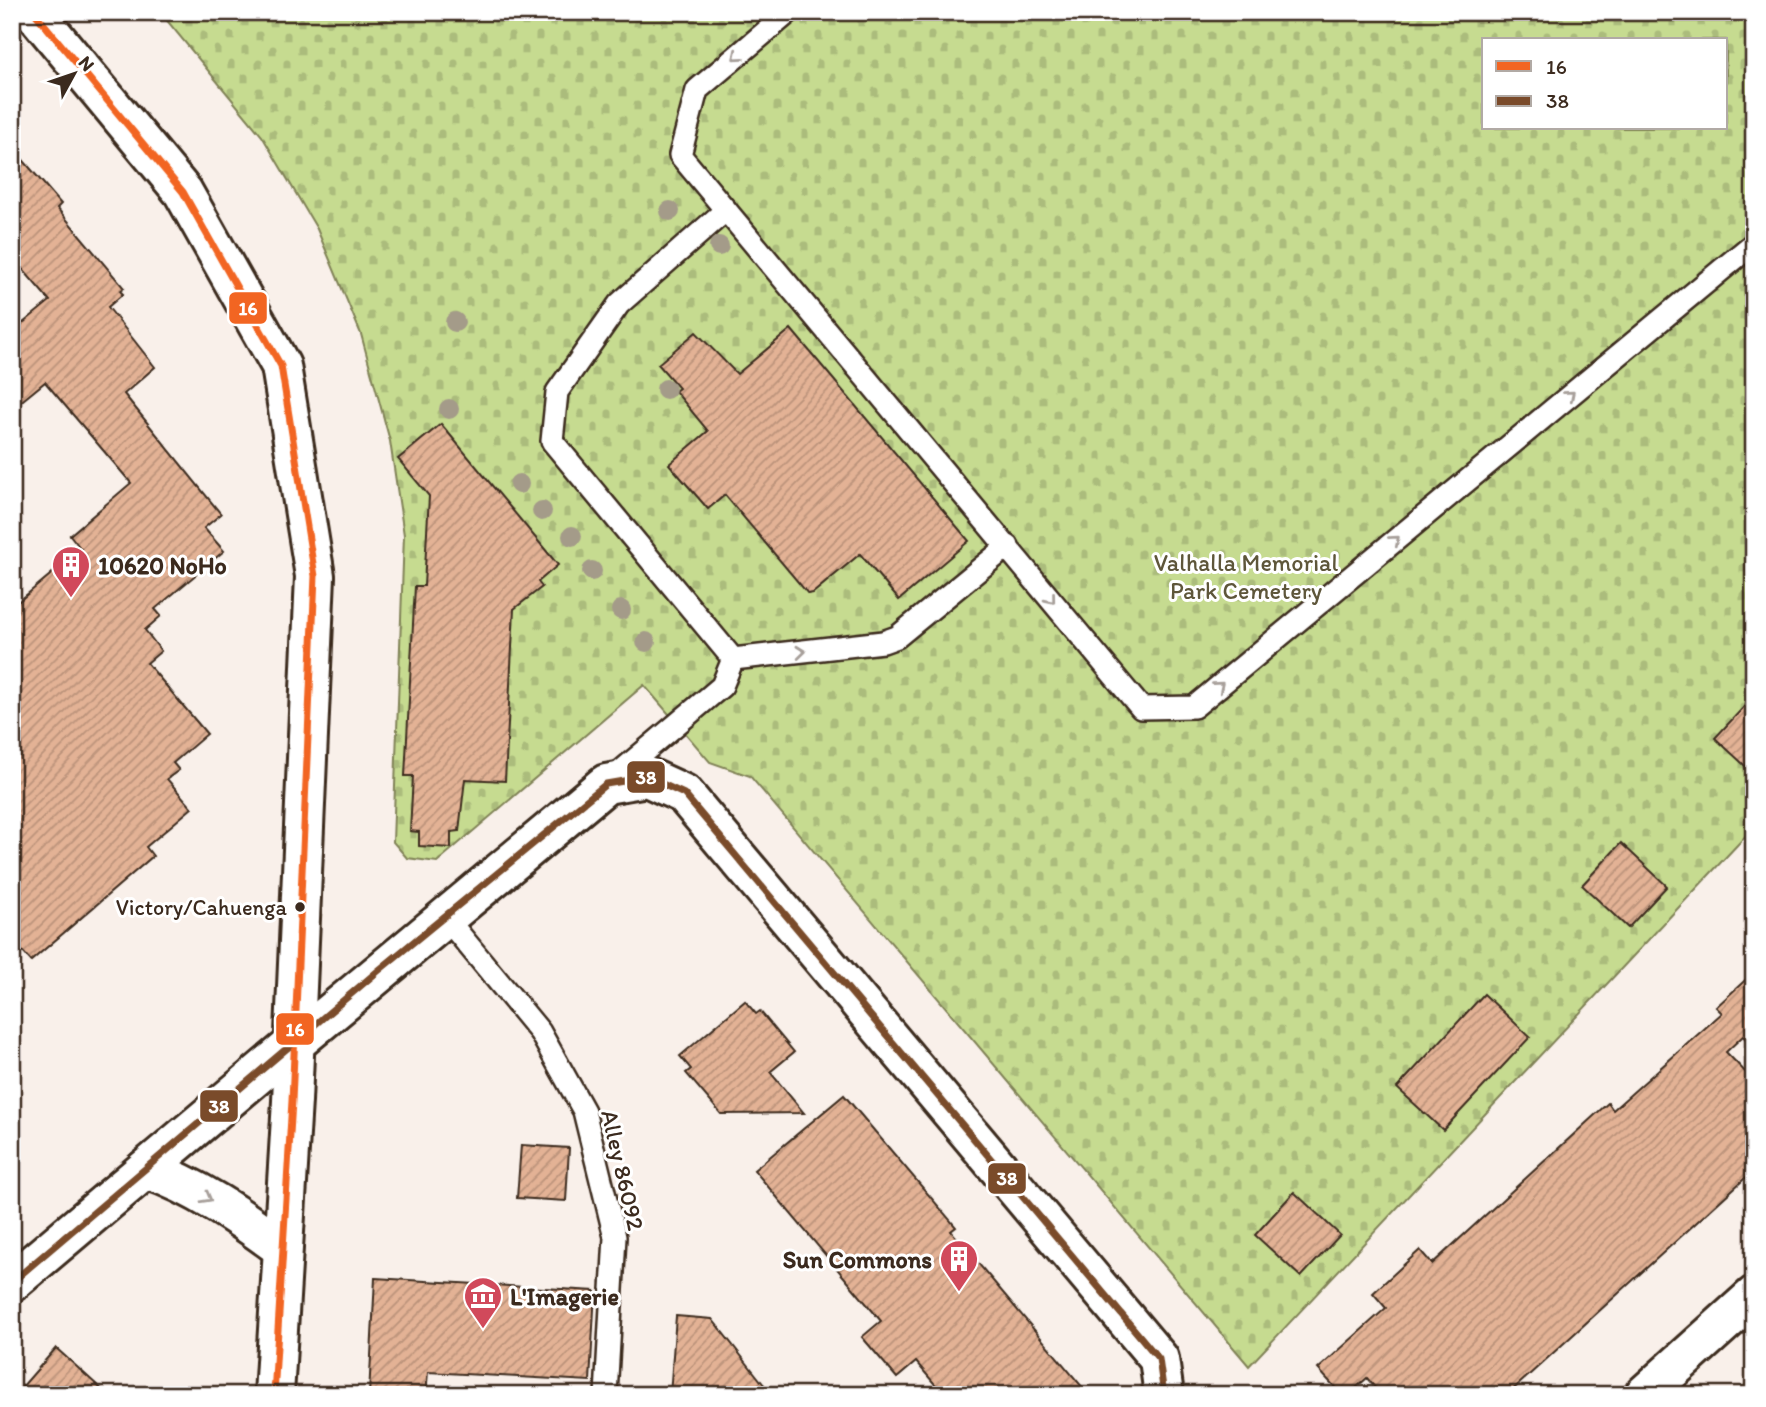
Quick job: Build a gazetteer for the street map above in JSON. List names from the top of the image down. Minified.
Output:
{"streets":{"lane":["Alley 86092"]},"parks":["Valhalla Memorial Park Cemetery"],"places":{"building":["10620 NoHo","Sun Commons"],"other":["Victory/Cahuenga"],"museum":["L'Imagerie"]},"lines":["transit line 16","transit line 38"],"legend":["16","38"],"north":"top right"}
